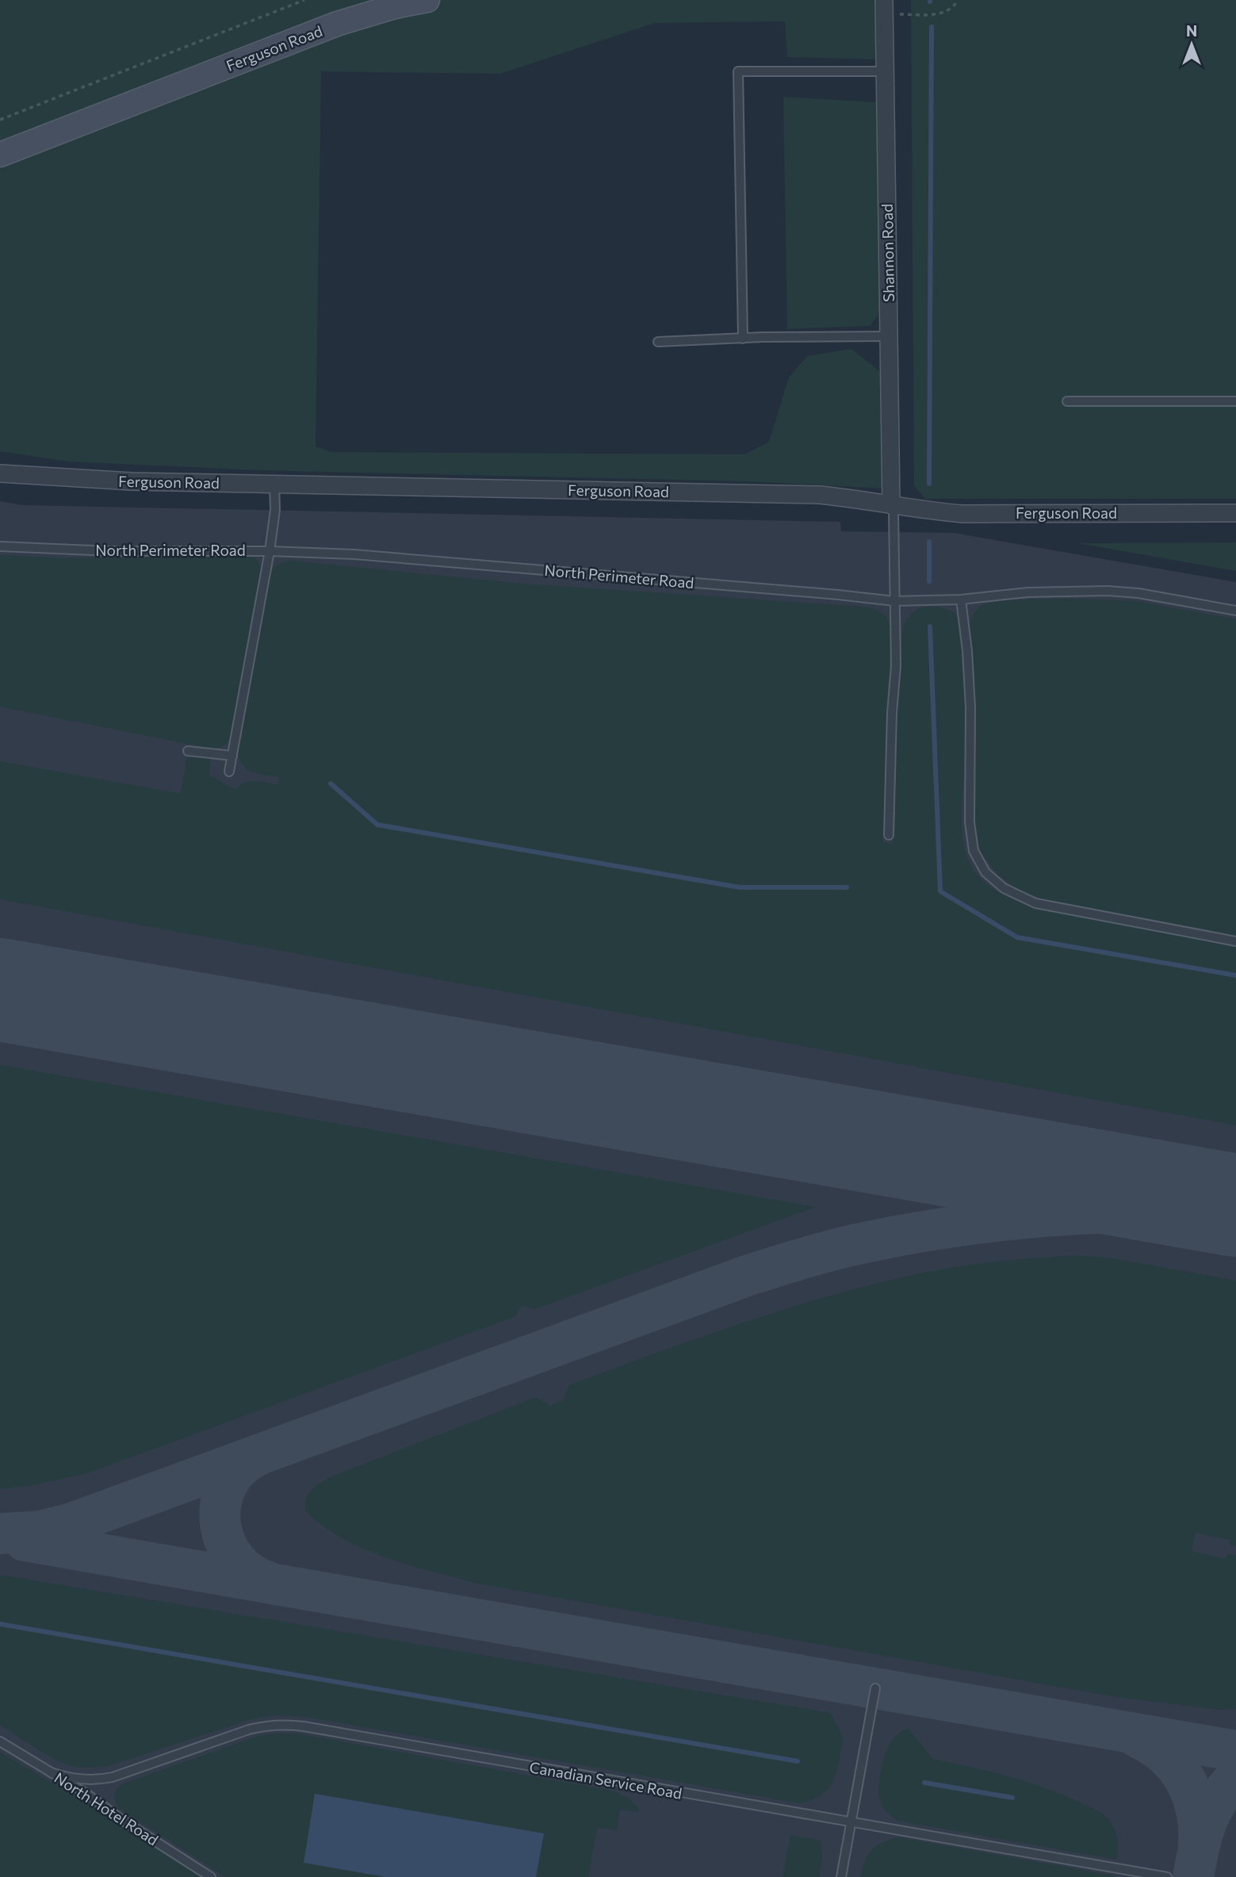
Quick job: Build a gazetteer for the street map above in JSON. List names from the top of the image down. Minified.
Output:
{"streets":{"street":["Ferguson Road","Shannon Road"],"lane":["North Perimeter Road","Canadian Service Road","North Hotel Road"]},"crossings":[["Ferguson Road","Shannon Road"],["Canadian Service Road","North Hotel Road"]],"north":"top"}
